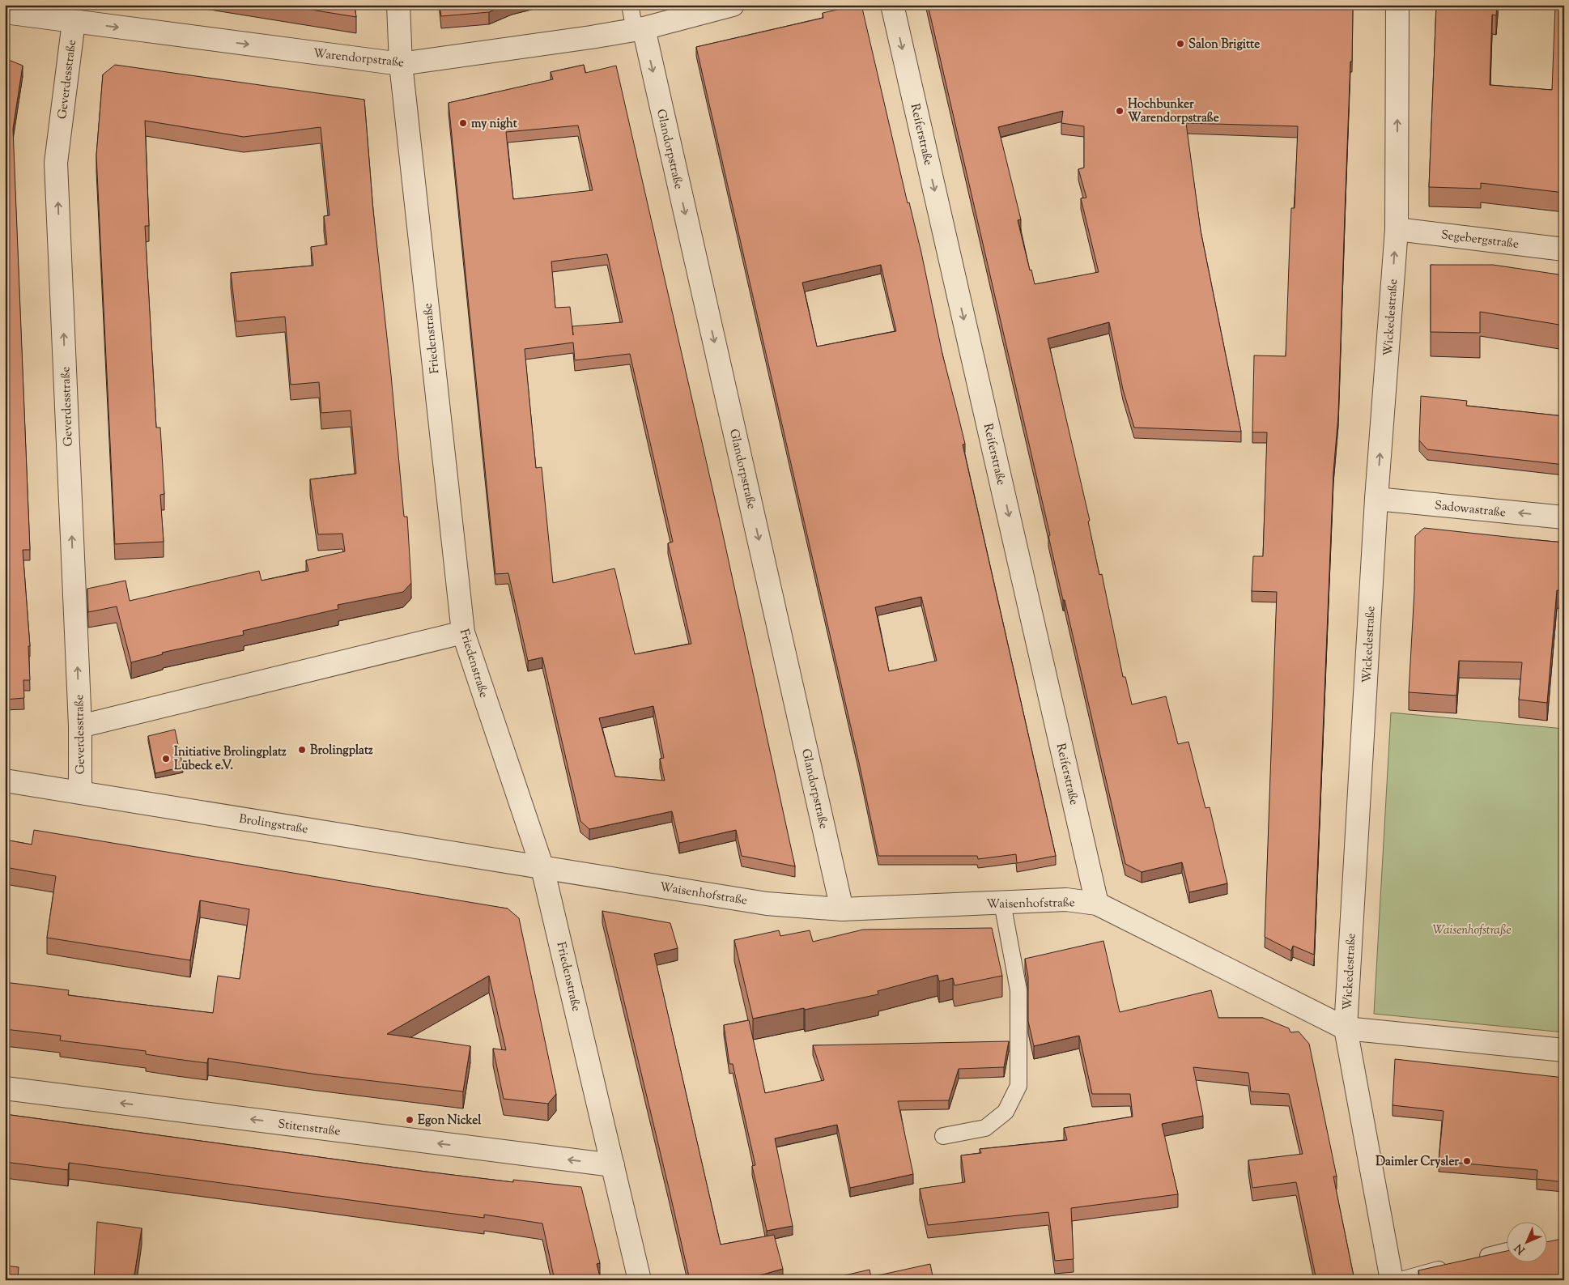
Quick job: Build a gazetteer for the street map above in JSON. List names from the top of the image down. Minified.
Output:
{"streets":{"street":["Warendorpstraße","Geverdesstraße","Reiferstraße","Glandorpstraße","Segebergstraße","Wickedestraße","Friedenstraße","Sadowastraße","Brolingstraße","Waisenhofstraße","Stitenstraße"]},"crossings":[["Warendorpstraße","Geverdesstraße"],["Warendorpstraße","Glandorpstraße"],["Warendorpstraße","Friedenstraße"],["Geverdesstraße","Brolingstraße"],["Reiferstraße","Waisenhofstraße"],["Glandorpstraße","Waisenhofstraße"],["Segebergstraße","Wickedestraße"],["Wickedestraße","Sadowastraße"],["Wickedestraße","Waisenhofstraße"],["Friedenstraße","Brolingstraße"],["Friedenstraße","Waisenhofstraße"],["Friedenstraße","Stitenstraße"],["Brolingstraße","Waisenhofstraße"]],"one_way":["Warendorpstraße","Geverdesstraße","Reiferstraße","Glandorpstraße","Wickedestraße","Sadowastraße","Stitenstraße"],"parks":["Waisenhofstraße"],"places":["Salon Brigitte","Hochbunker Warendorpstraße","my night","Brolingplatz","Initiative Brolingplatz Lübeck e.V.","Egon Nickel","Daimler Crysler"],"north":"bottom left"}
